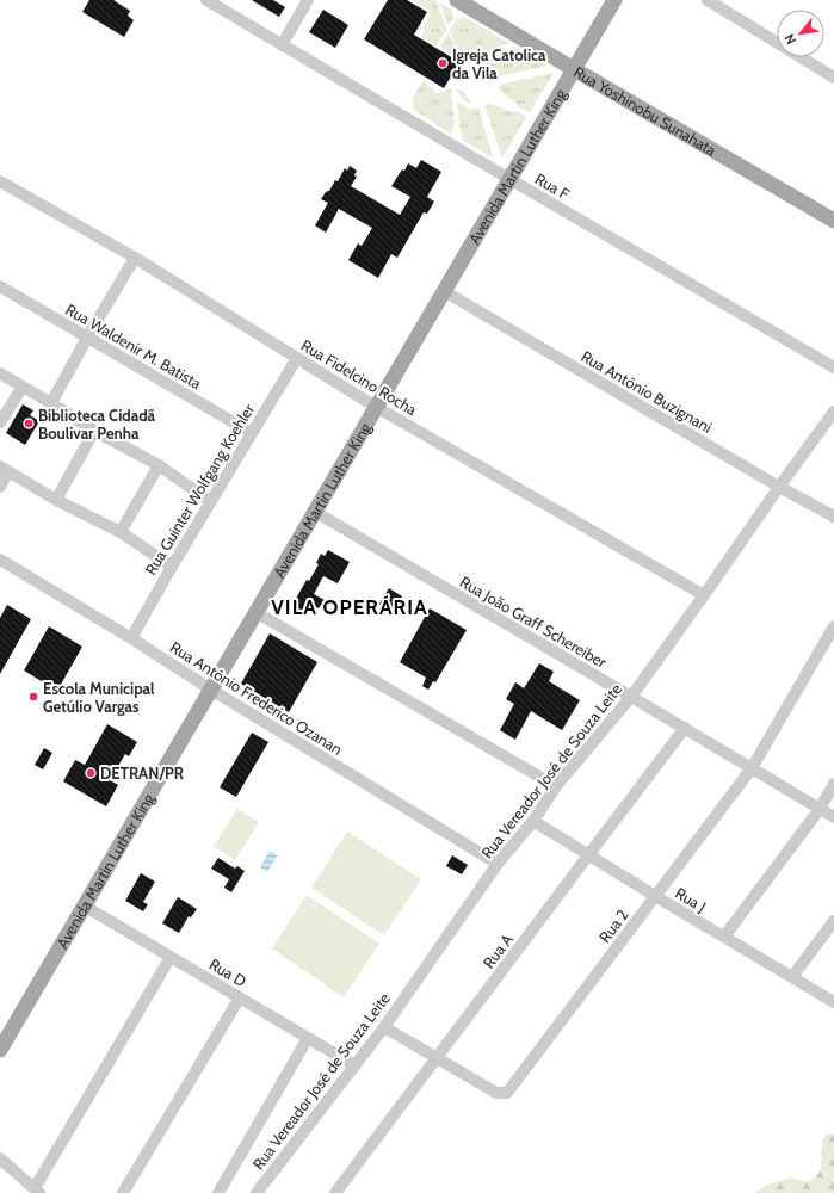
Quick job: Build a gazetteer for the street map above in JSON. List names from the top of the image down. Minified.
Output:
{"streets":{"main road":["Rua Yoshinobu Sunahata","Avenida Martin Luther King"],"street":["Rua F","Rua Waldenir M. Batista","Rua Fidelcino Rocha","Rua Antônio Buzignani","Rua Guinter Wolfgang Koehler","Rua João Graff Schereiber","Rua Antônio Frederico Ozanan","Rua Vereador José de Souza Leite","Rua J","Rua 2","Rua A","Rua D"]},"crossings":[["Rua Yoshinobu Sunahata","Avenida Martin Luther King"],["Avenida Martin Luther King","Rua F"],["Avenida Martin Luther King","Rua Fidelcino Rocha"],["Avenida Martin Luther King","Rua Antônio Buzignani"],["Avenida Martin Luther King","Rua João Graff Schereiber"],["Avenida Martin Luther King","Rua Antônio Frederico Ozanan"],["Avenida Martin Luther King","Rua D"],["Rua Waldenir M. Batista","Rua Guinter Wolfgang Koehler"],["Rua Fidelcino Rocha","Rua Guinter Wolfgang Koehler"],["Rua Fidelcino Rocha","Rua Vereador José de Souza Leite"],["Rua Antônio Buzignani","Rua Vereador José de Souza Leite"],["Rua Guinter Wolfgang Koehler","Rua Antônio Frederico Ozanan"],["Rua João Graff Schereiber","Rua Vereador José de Souza Leite"],["Rua João Graff Schereiber","Rua 2"],["Rua João Graff Schereiber","Rua A"],["Rua Antônio Frederico Ozanan","Rua Vereador José de Souza Leite"],["Rua Vereador José de Souza Leite","Rua J"],["Rua Vereador José de Souza Leite","Rua D"],["Rua J","Rua 2"],["Rua J","Rua A"],["Rua 2","Rua A"]],"districts":["VILA OPERÁRIA"],"places":["Igreja Catolica da Vila","Biblioteca Cidadã Boulivar Penha","Escola Municipal Getúlio Vargas","DETRAN/PR"],"north":"bottom left"}
